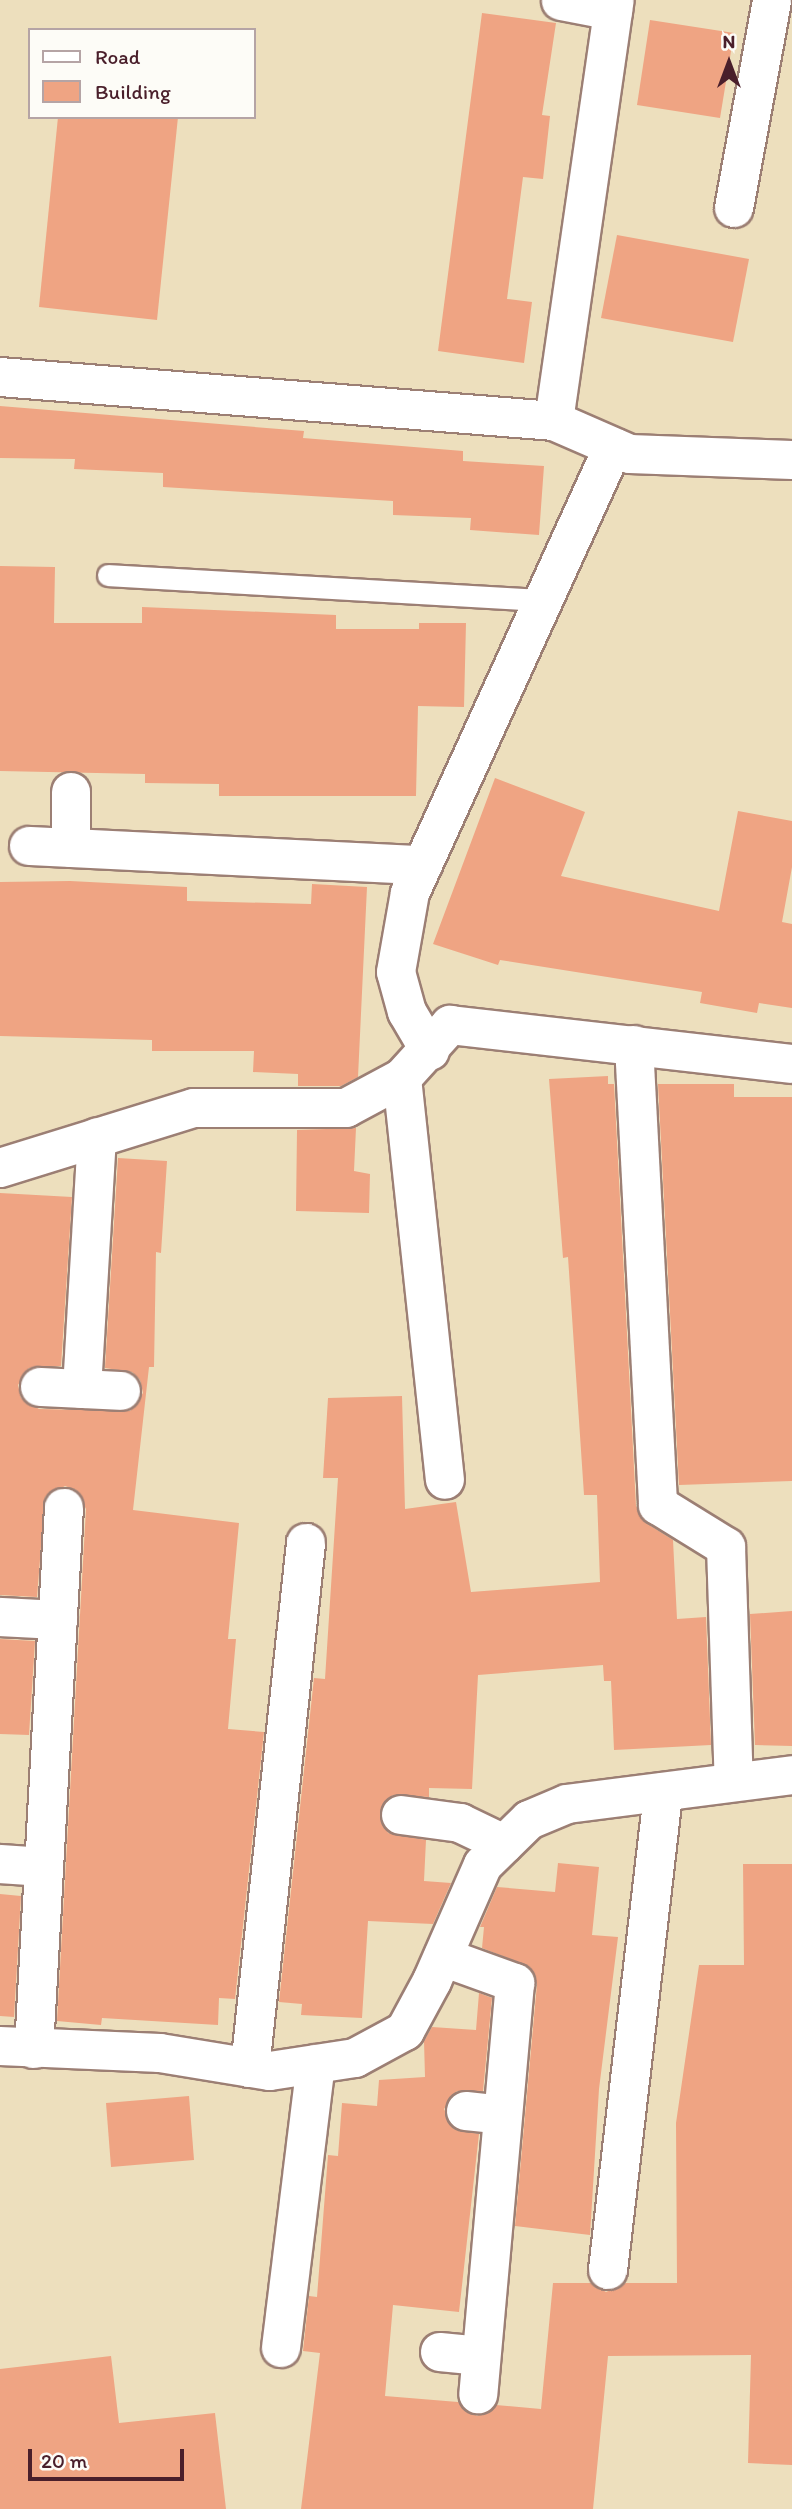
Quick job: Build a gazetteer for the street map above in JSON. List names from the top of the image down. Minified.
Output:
{"legend":["Road","Building"],"scale_bar":"20 m","north":"top"}
